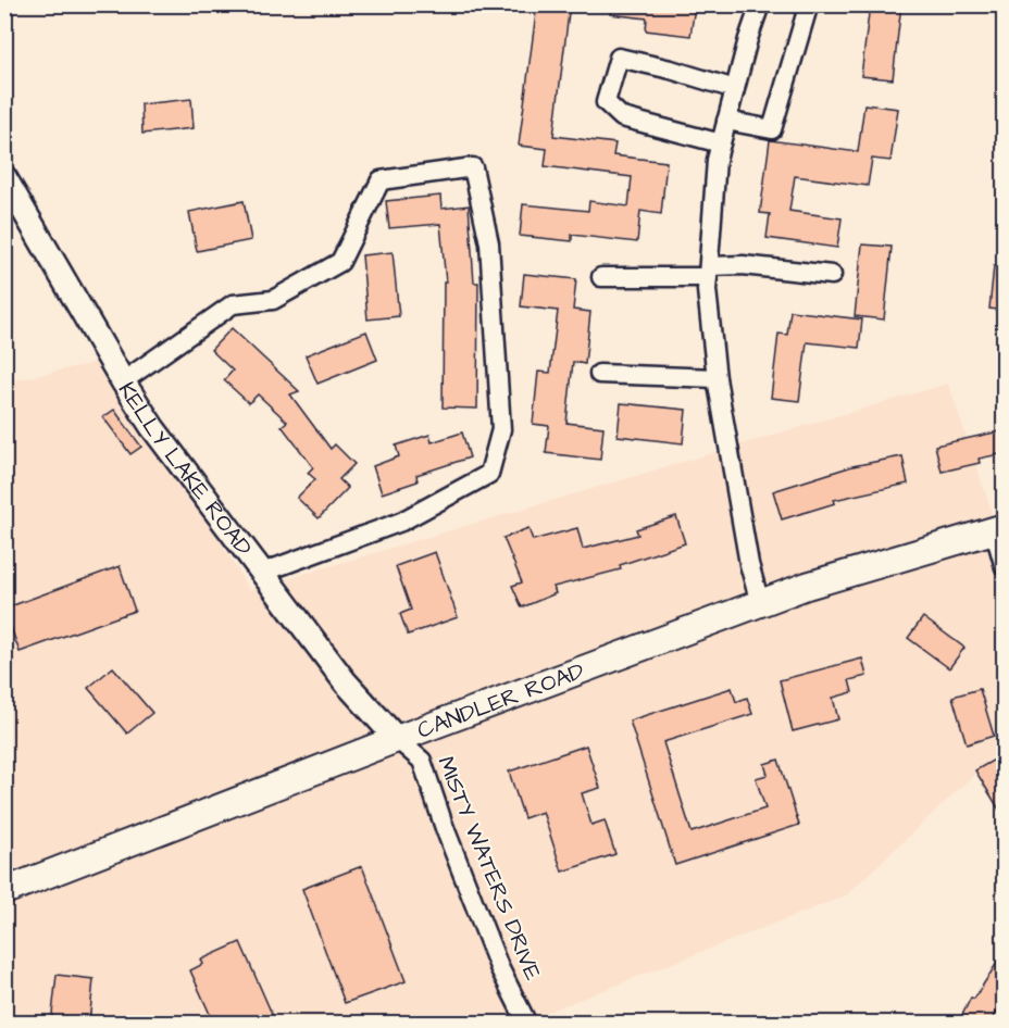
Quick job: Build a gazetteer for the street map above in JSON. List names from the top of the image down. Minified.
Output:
{"streets":{"main road":["CANDLER ROAD"],"street":["KELLY LAKE ROAD","MISTY WATERS DRIVE"]},"crossings":[["KELLY LAKE ROAD","CANDLER ROAD"],["KELLY LAKE ROAD","MISTY WATERS DRIVE"],["CANDLER ROAD","MISTY WATERS DRIVE"]]}
